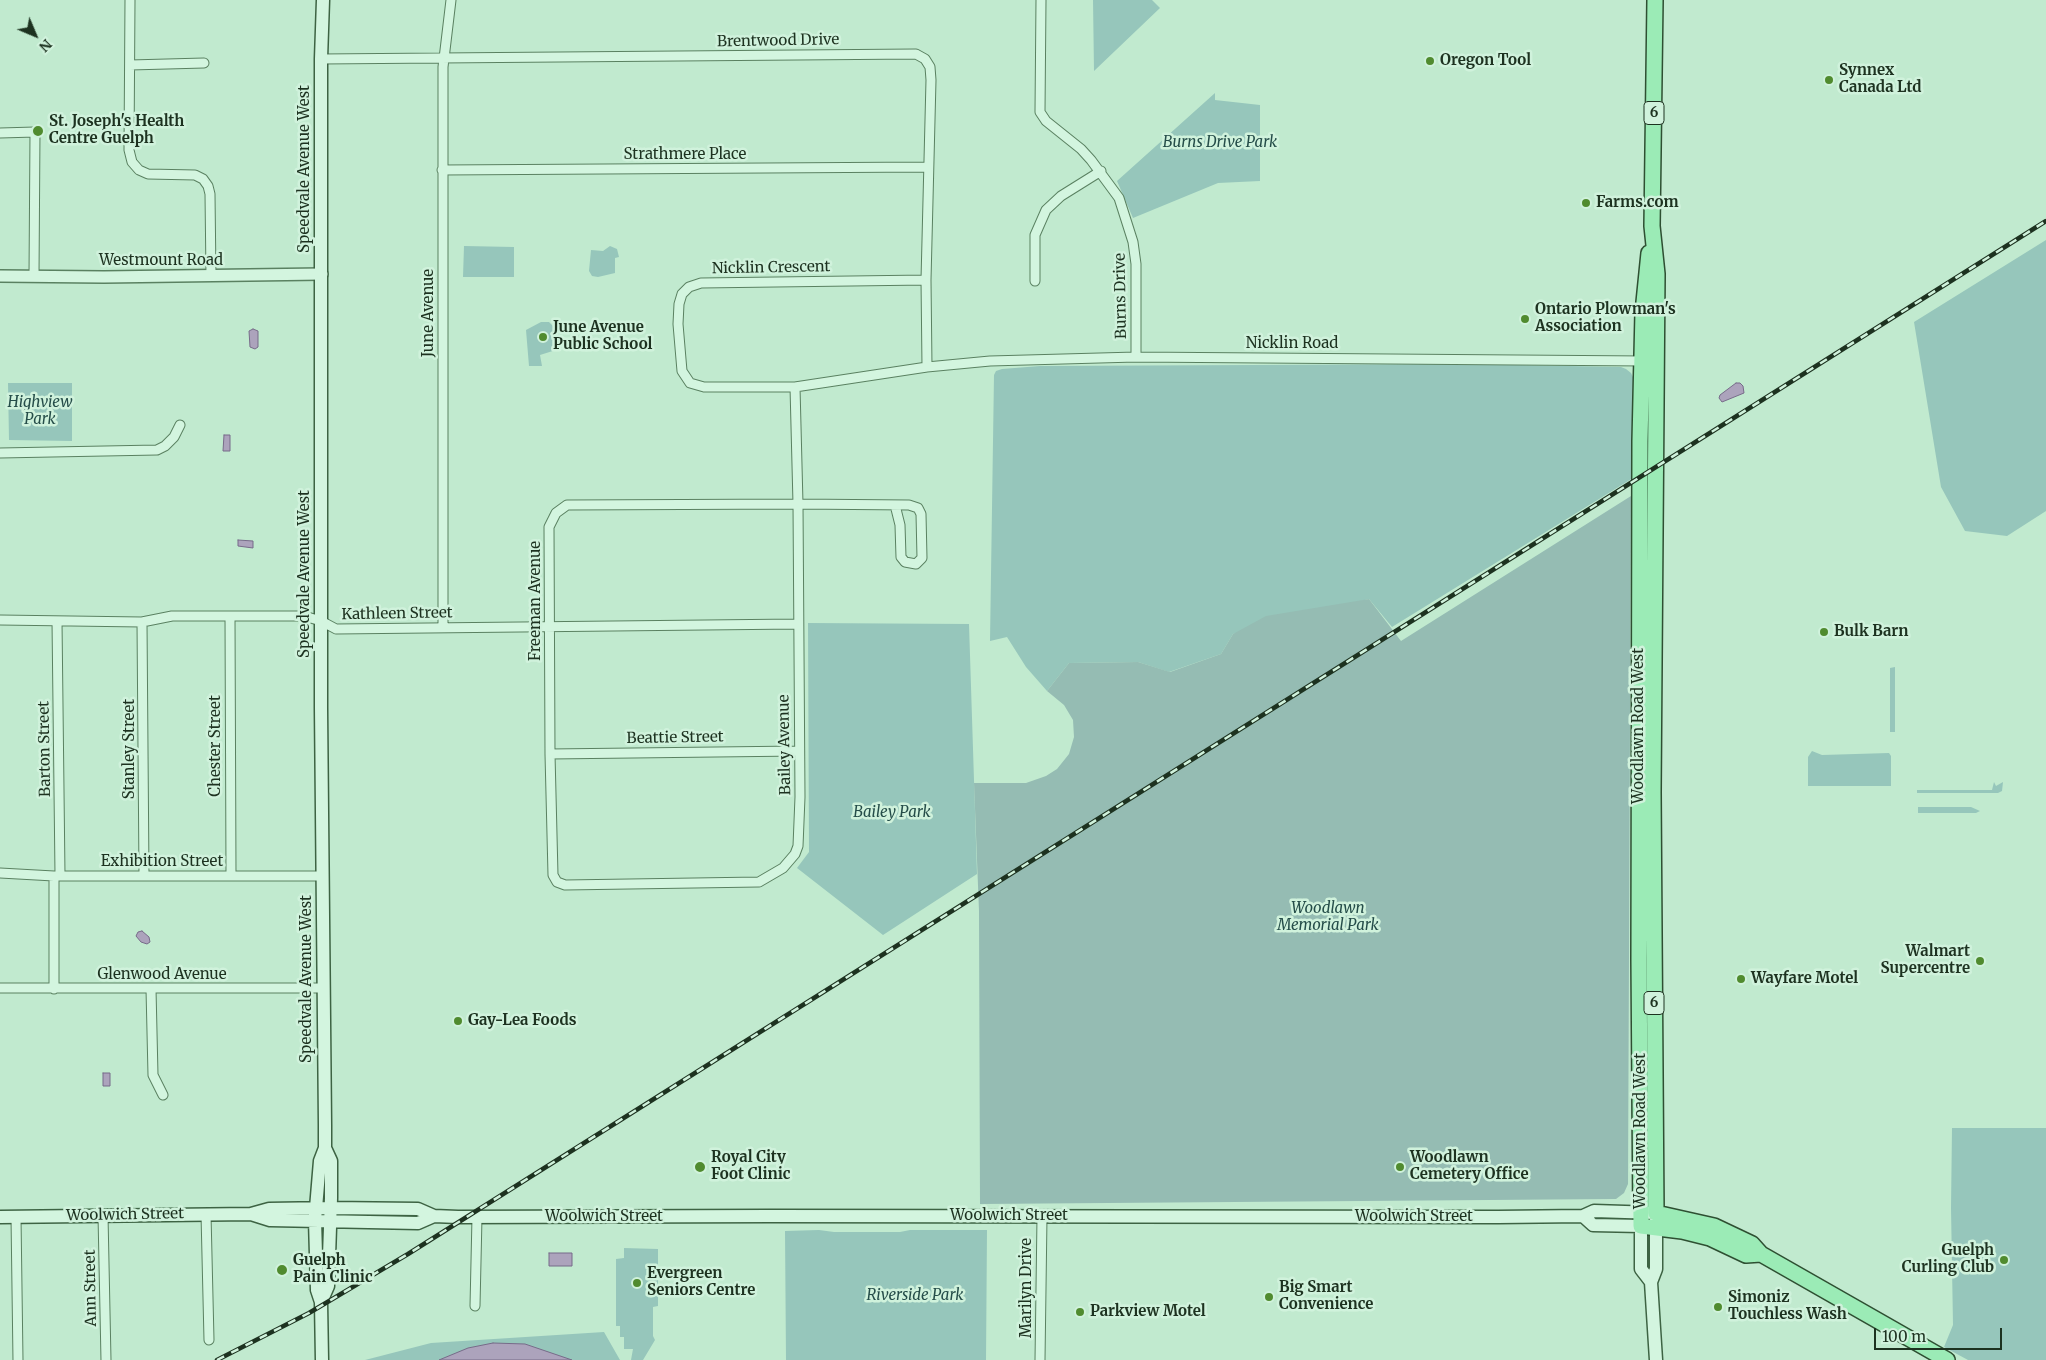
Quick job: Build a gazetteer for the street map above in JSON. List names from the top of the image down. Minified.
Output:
{"streets":{"main road":["6","Speedvale Avenue West","Woodlawn Road West","Woolwich Street"],"street":["Brentwood Drive","Strathmere Place","Westmount Road","Nicklin Crescent","Burns Drive","June Avenue","Nicklin Road","Freeman Avenue","Kathleen Street","Beattie Street","Bailey Avenue","Chester Street","Barton Street","Stanley Street","Exhibition Street","Glenwood Avenue","Ann Street","Marilyn Drive"]},"crossings":[["Brentwood Drive","Strathmere Place"],["Brentwood Drive","Speedvale Avenue West"],["Brentwood Drive","Nicklin Crescent"],["Brentwood Drive","June Avenue"],["Brentwood Drive","Nicklin Road"],["Strathmere Place","June Avenue"],["Speedvale Avenue West","Westmount Road"],["Speedvale Avenue West","Kathleen Street"],["Speedvale Avenue West","Exhibition Street"],["Speedvale Avenue West","Glenwood Avenue"],["Speedvale Avenue West","Woolwich Street"],["Nicklin Crescent","Nicklin Road"],["Nicklin Crescent","Bailey Avenue"],["Burns Drive","Nicklin Road"],["June Avenue","Kathleen Street"],["Nicklin Road","Woodlawn Road West"],["Freeman Avenue","Kathleen Street"],["Freeman Avenue","Beattie Street"],["Freeman Avenue","Bailey Avenue"],["Kathleen Street","Bailey Avenue"],["Kathleen Street","Chester Street"],["Kathleen Street","Barton Street"],["Kathleen Street","Stanley Street"],["Woodlawn Road West","Woolwich Street"],["Beattie Street","Bailey Avenue"],["Chester Street","Exhibition Street"],["Barton Street","Exhibition Street"],["Barton Street","Glenwood Avenue"],["Stanley Street","Exhibition Street"],["Woolwich Street","Ann Street"],["Woolwich Street","Marilyn Drive"]],"parks":["Burns Drive Park","Highview Park","Bailey Park","Woodlawn Memorial Park","Riverside Park"],"places":["Oregon Tool","Synnex Canada Ltd","St. Joseph's Health Centre Guelph","Farms.com","Ontario Plowman's Association","June Avenue Public School","Bulk Barn","Walmart Supercentre","Wayfare Motel","Gay-Lea Foods","Royal City Foot Clinic","Woodlawn Cemetery Office","Guelph Curling Club","Guelph Pain Clinic","Evergreen Seniors Centre","Big Smart Convenience","Simoniz Touchless Wash","Parkview Motel"],"scale_bar":"100 m","north":"bottom right"}
